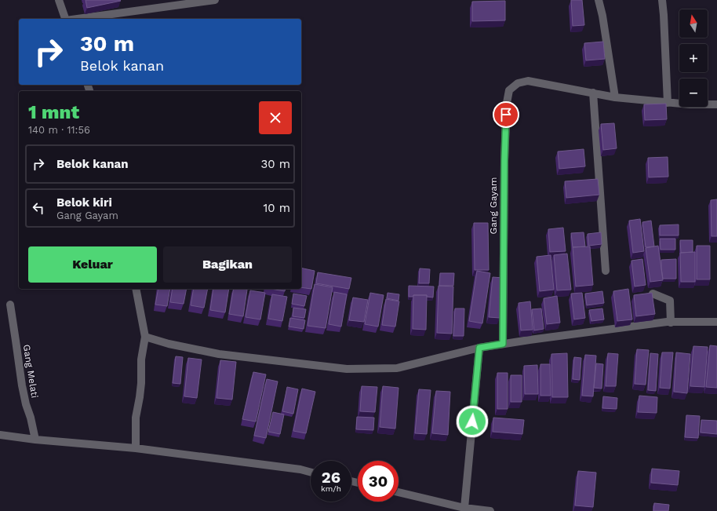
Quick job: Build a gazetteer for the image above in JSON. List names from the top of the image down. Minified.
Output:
{"streets":{"street":["Gang Gayam","Gang Melati"]},"north":"top","page":{"map_buttons":["+","−"],"turn":["30 m","Belok kanan"],"heading":["1 mnt","140 m · 11:56"],"list":[{"name":"Belok kanan","value":"30 m"},{"name":"Belok kiri","note":"Gang Gayam","value":"10 m"}],"buttons":["Keluar","Bagikan"],"speed":"26 km/h","limit":"30"}}
